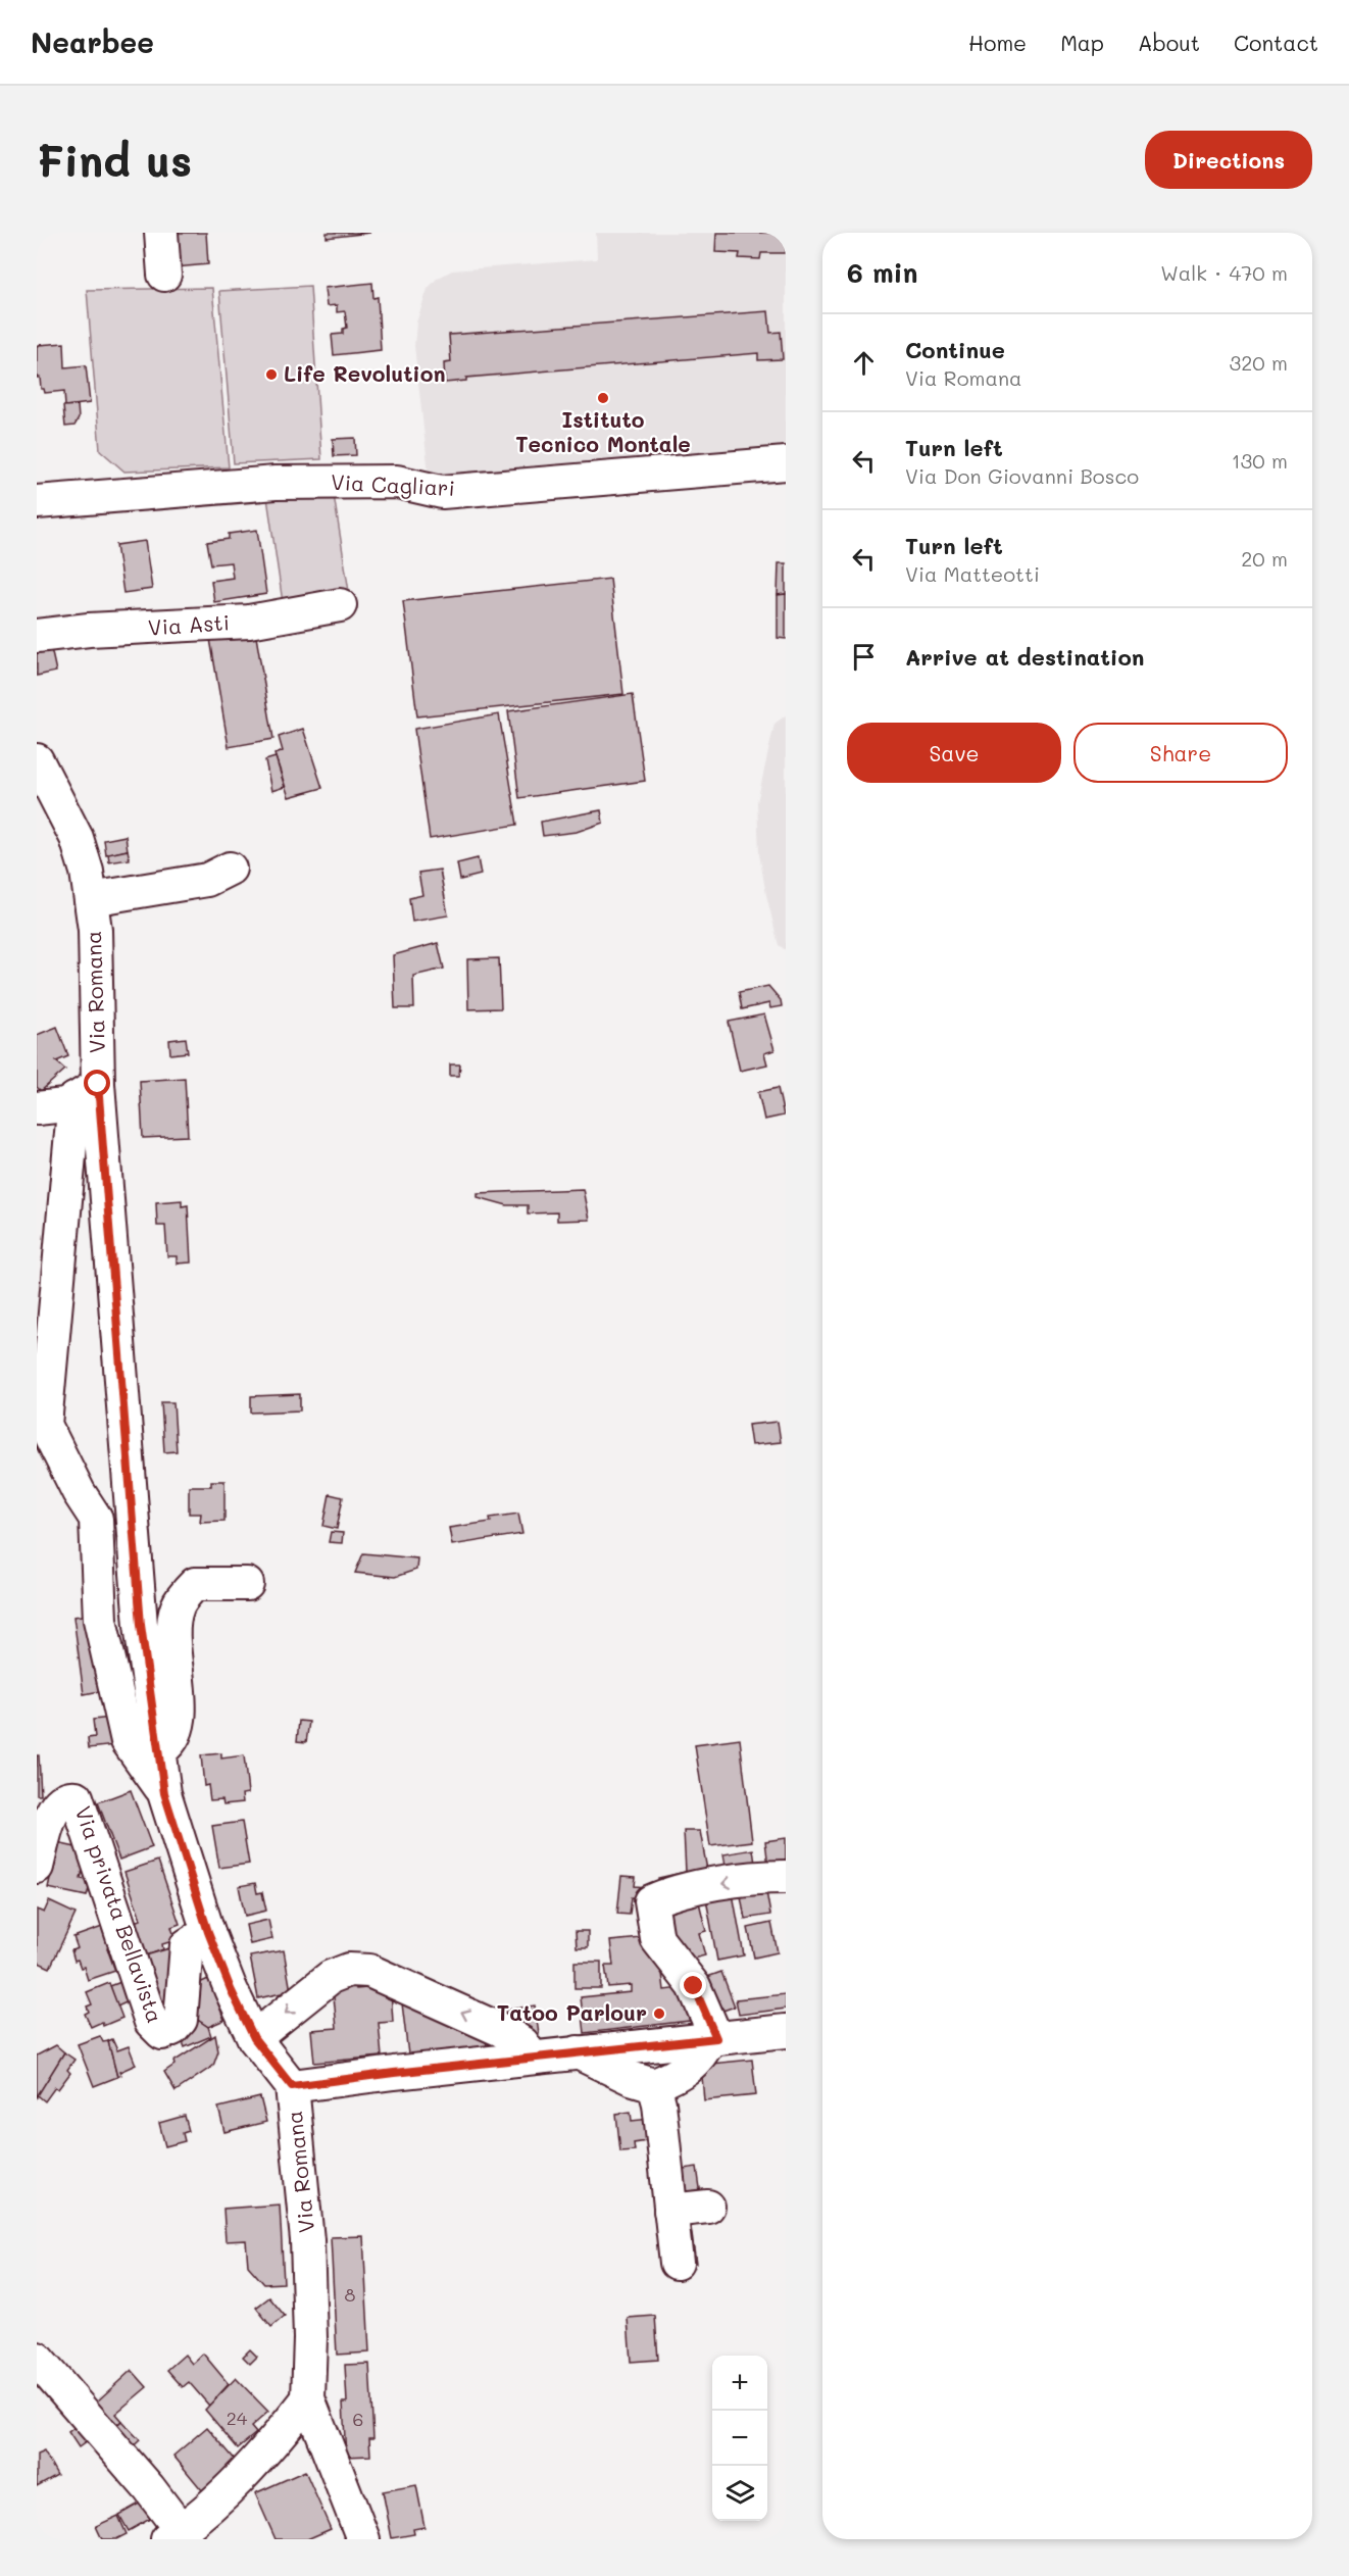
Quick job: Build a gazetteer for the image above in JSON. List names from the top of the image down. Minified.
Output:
{"streets":{"street":["Via Cagliari","Via Asti","Via Romana","Via privata Bellavista"]},"crossings":[["Via Romana","Via privata Bellavista"]],"places":["Life Revolution","Istituto Tecnico Montale","Tatoo Parlour"],"house_numbers":["8","24","6"],"page":{"header":"Nearbee","nav":["Home","Map","About","Contact"],"buttons":["Directions",["Save","Share"]],"title":"Find us","heading":["6 min","Walk · 470 m"],"list":[["Continue","Via Romana","320 m"],["Turn left","Via Don Giovanni Bosco","130 m"],["Turn left","Via Matteotti","20 m"],"Arrive at destination"],"map_buttons":["+","−"]}}
